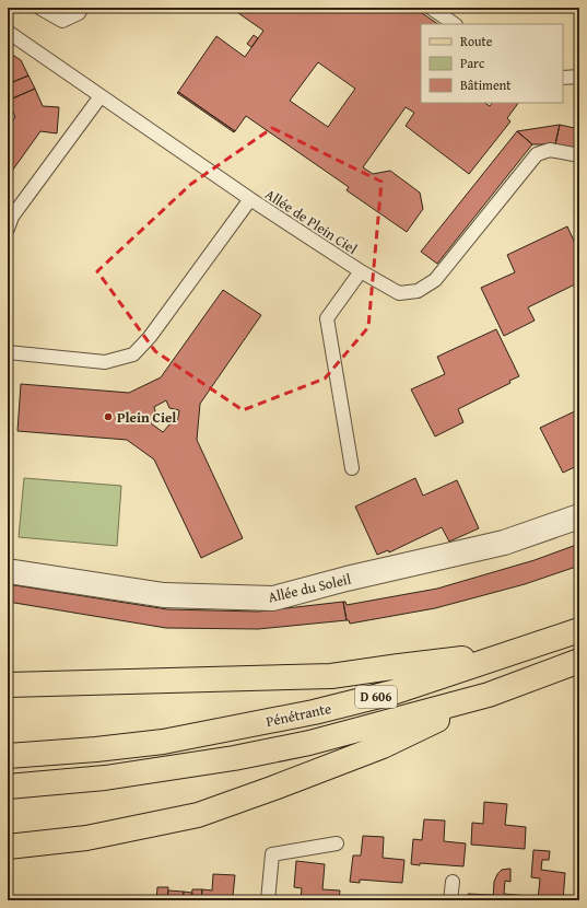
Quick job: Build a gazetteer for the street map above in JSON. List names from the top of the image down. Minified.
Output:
{"streets":{"main road":["D 606","Pénétrante"],"street":["Allée du Soleil"],"lane":["Allée de Plein Ciel"]},"places":["Plein Ciel"],"legend":["Route","Parc","Bâtiment"]}
